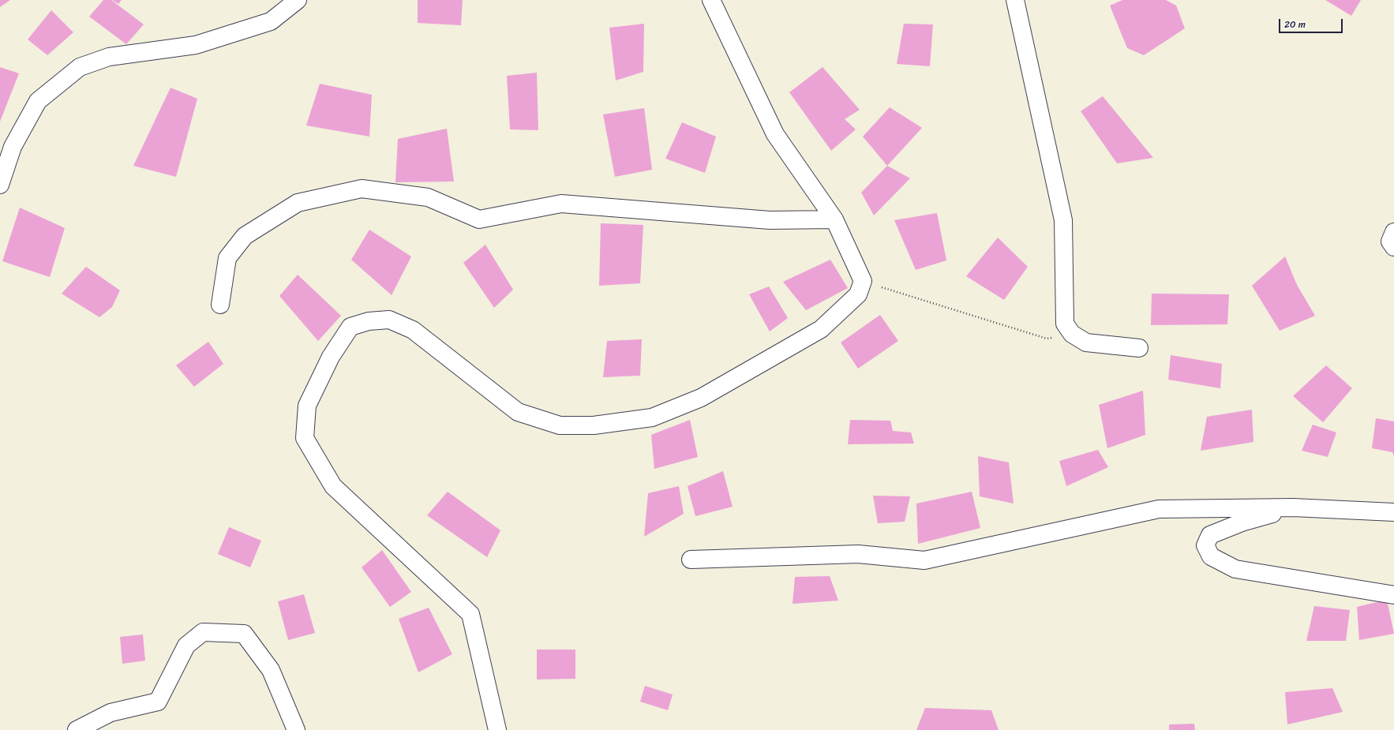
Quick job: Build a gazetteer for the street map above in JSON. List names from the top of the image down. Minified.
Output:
{"scale_bar":"20 m"}
